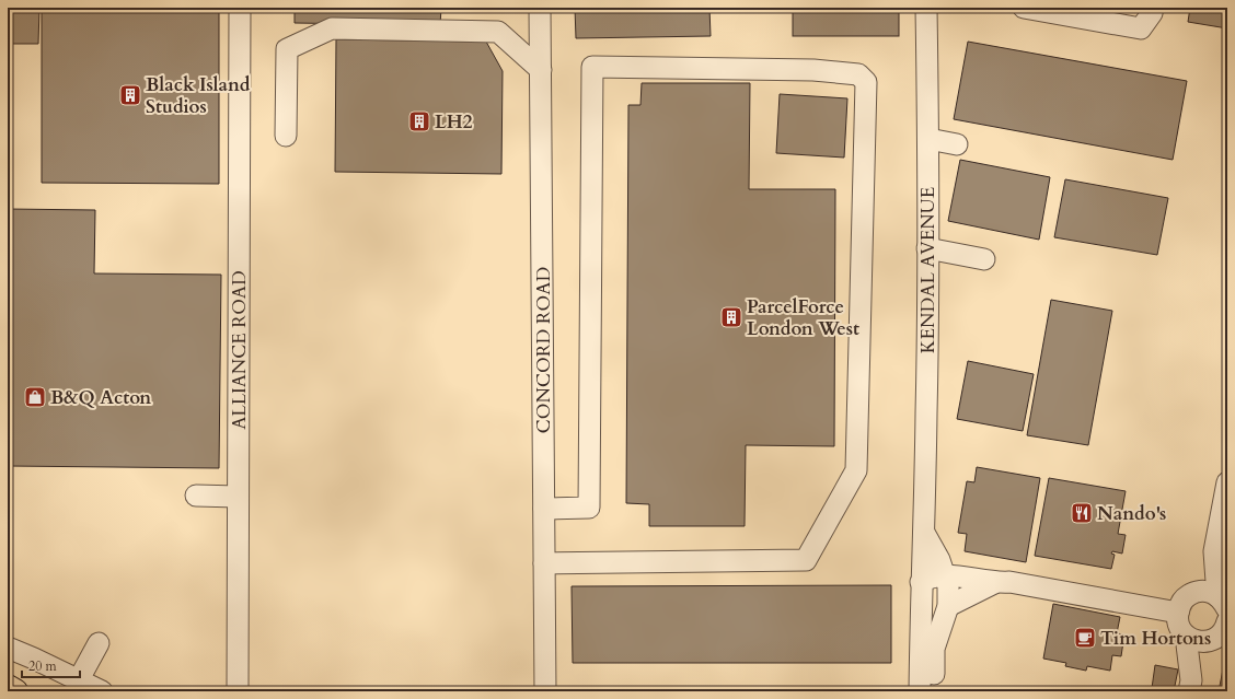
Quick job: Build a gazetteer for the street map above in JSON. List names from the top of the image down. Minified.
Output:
{"streets":{"street":["KENDAL AVENUE","ALLIANCE ROAD","CONCORD ROAD"]},"places":{"building":["Black Island Studios","LH2","ParcelForce London West"],"shop":["B&Q Acton"],"restaurant":["Nando's"],"cafe":["Tim Hortons"]},"scale_bar":"20 m"}
